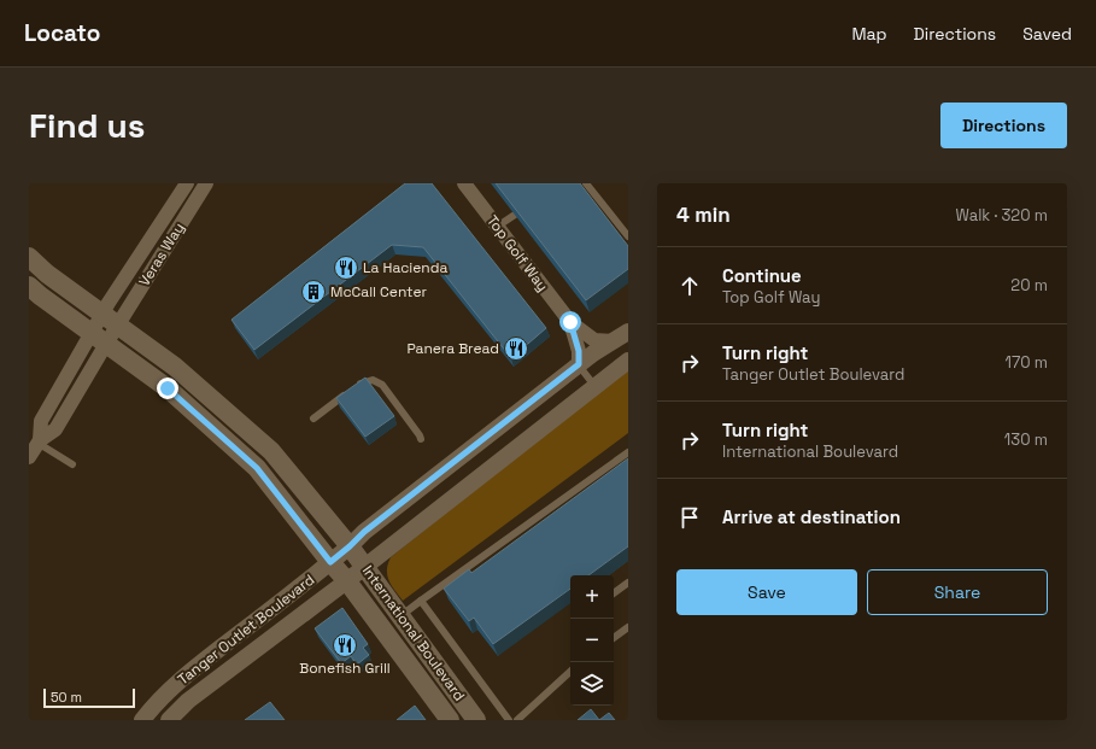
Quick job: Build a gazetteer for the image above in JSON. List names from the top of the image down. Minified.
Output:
{"streets":{"main road":["International Boulevard"],"street":["Top Golf Way","Veras Way","Tanger Outlet Boulevard"]},"crossings":[["Top Golf Way","Tanger Outlet Boulevard"],["Veras Way","International Boulevard"],["Tanger Outlet Boulevard","International Boulevard"]],"places":{"restaurant":["La Hacienda","Panera Bread","Bonefish Grill"],"building":["McCall Center"]},"scale_bar":"50 m","page":{"header":"Locato","nav":["Map","Directions","Saved"],"buttons":["Directions",["Save","Share"]],"title":"Find us","heading":["4 min","Walk · 320 m"],"list":[["Continue","Top Golf Way","20 m"],["Turn right","Tanger Outlet Boulevard","170 m"],["Turn right","International Boulevard","130 m"],"Arrive at destination"],"map_buttons":["+","−"],"scale":"50 m"}}
